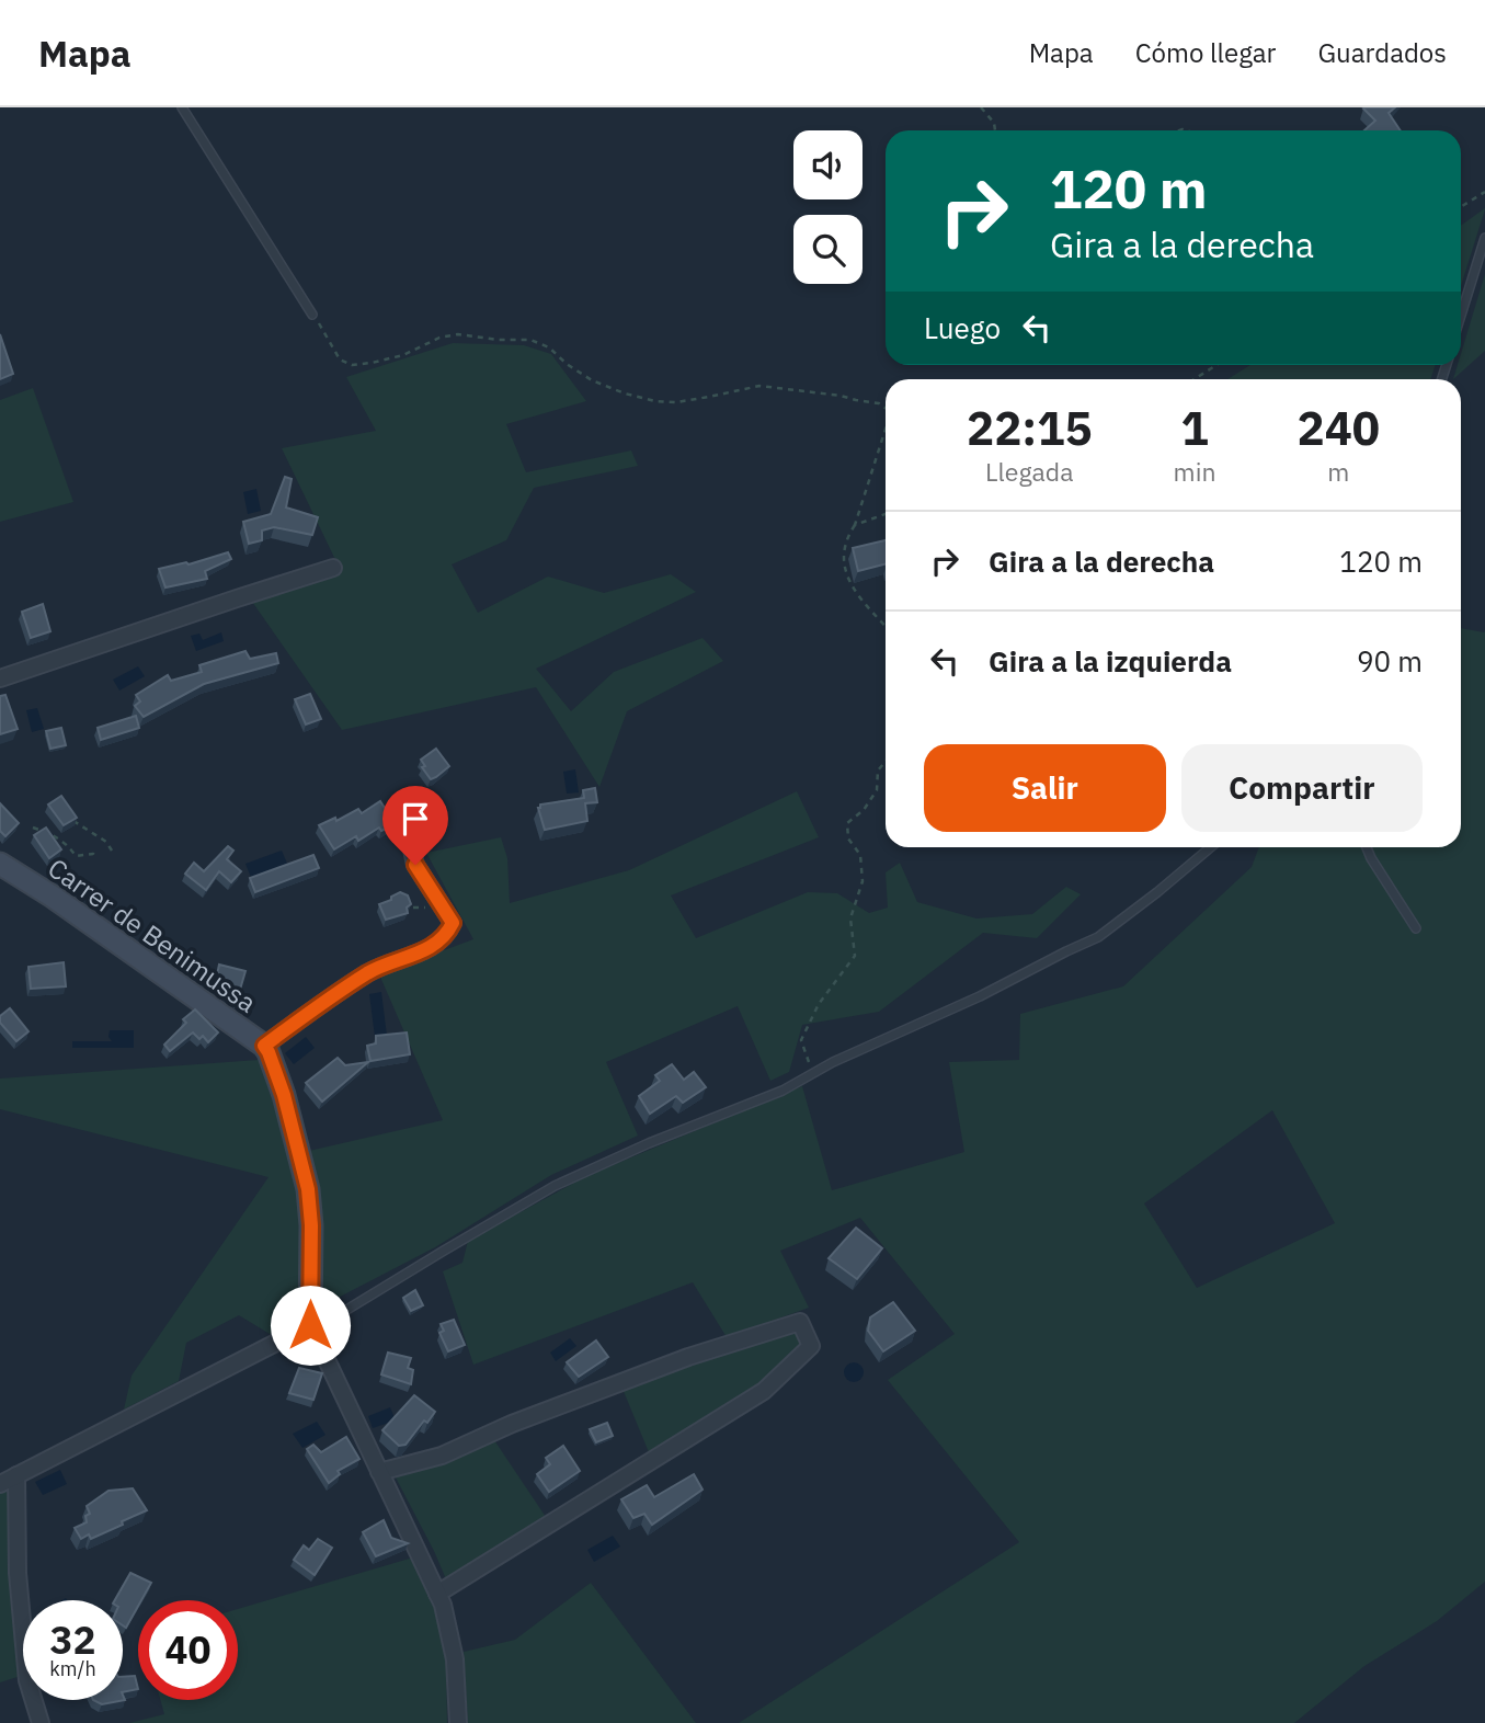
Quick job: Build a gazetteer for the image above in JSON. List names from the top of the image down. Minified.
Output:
{"streets":{"street":["Carrer de Benimussa"]},"page":{"header":"Mapa","nav":["Mapa","Cómo llegar","Guardados"],"turn":["120 m","Gira a la derecha"],"then":"Luego","eta":["22:15","Llegada","1","min","240","m"],"list":[{"name":"Gira a la derecha","value":"120 m"},{"name":"Gira a la izquierda","value":"90 m"}],"buttons":["Salir","Compartir"],"speed":"32 km/h","limit":"40"}}
